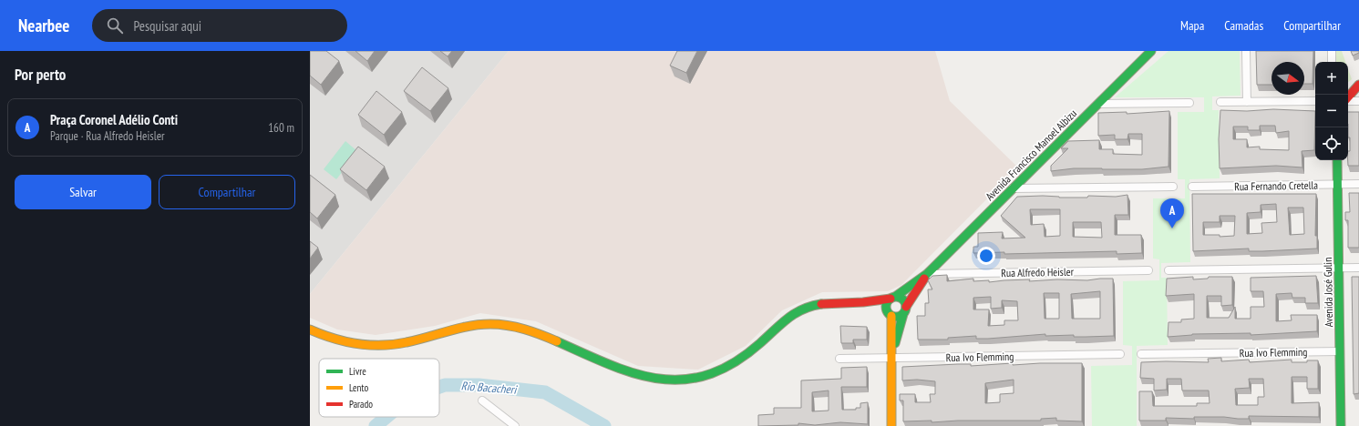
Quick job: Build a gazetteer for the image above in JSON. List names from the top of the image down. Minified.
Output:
{"streets":{"street":["Avenida Francisco Manoel Albizu","Rua Fernando Cretella","Rua Alfredo Heisler","Avenida José Gulin","Rua Ivo Flemming"]},"crossings":[["Avenida Francisco Manoel Albizu","Rua Alfredo Heisler"],["Avenida Francisco Manoel Albizu","Rua Ivo Flemming"],["Rua Fernando Cretella","Avenida José Gulin"],["Avenida José Gulin","Rua Ivo Flemming"]],"water":["Rio Bacacheri"],"legend":["Livre","Lento","Parado"],"north":"right","page":{"header":"Nearbee","search":"Pesquisar aqui","nav":["Mapa","Camadas","Compartilhar"],"heading":"Por perto","map_buttons":["+","−"],"list":[{"mark":"A","name":"Praça Coronel Adélio Conti","note":"Parque · Rua Alfredo Heisler","value":"160 m"}],"buttons":["Salvar","Compartilhar"],"pins":"A"}}
